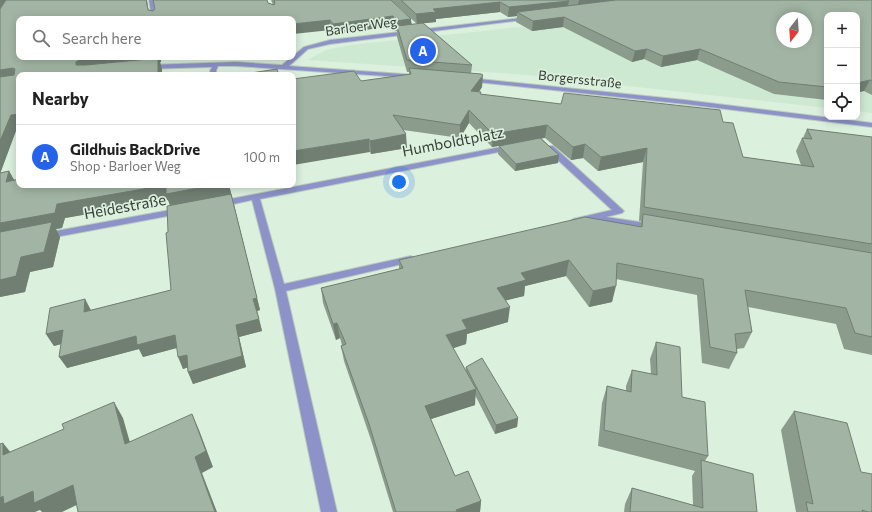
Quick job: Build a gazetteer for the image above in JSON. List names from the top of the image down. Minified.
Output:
{"streets":{"street":["Barloer Weg","Borgersstraße","Humboldtplatz","Heidestraße"]},"north":"bottom","page":{"map_buttons":["+","−"],"search":"Search here","pins":"A","heading":"Nearby","list":[{"mark":"A","name":"Gildhuis BackDrive","note":"Shop · Barloer Weg","value":"100 m"}]}}
